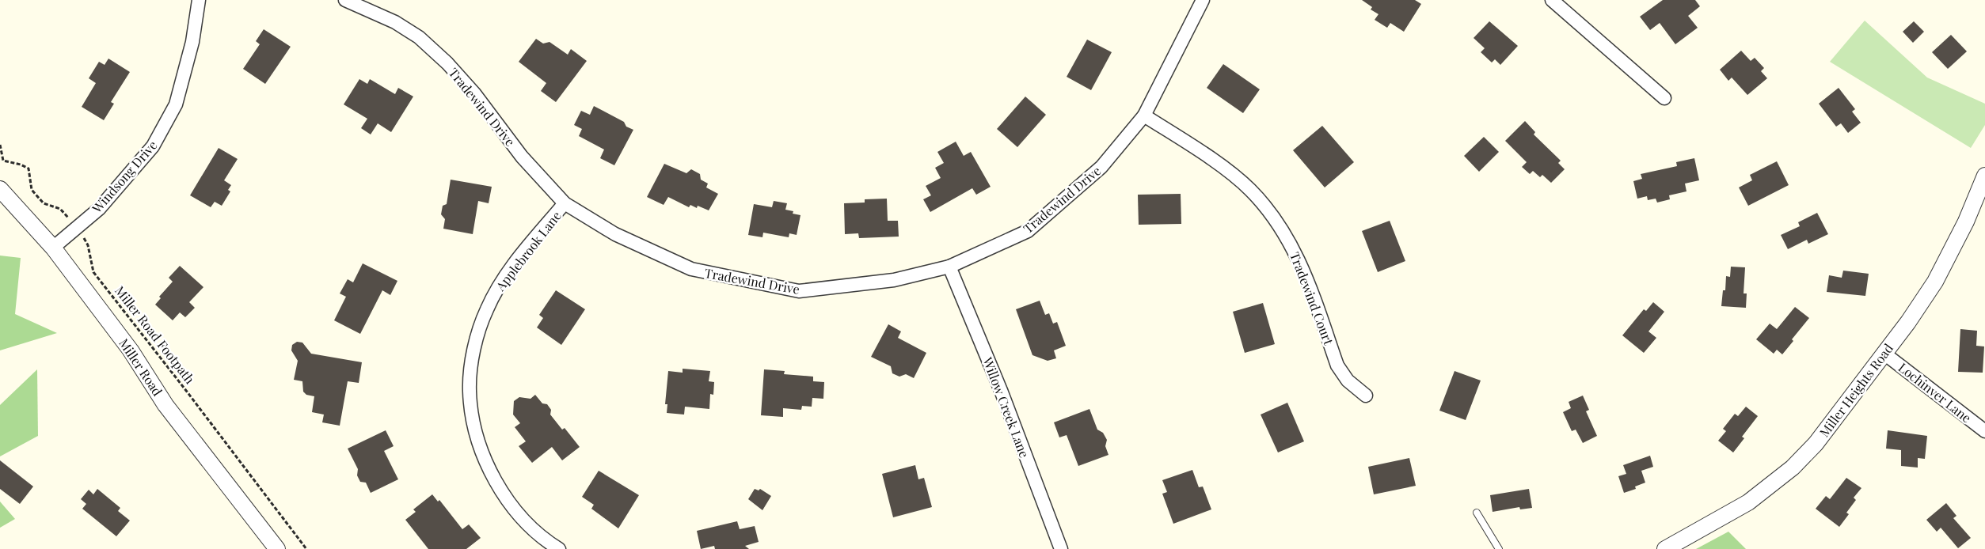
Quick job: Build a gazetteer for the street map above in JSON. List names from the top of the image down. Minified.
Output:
{"streets":{"street":["Tradewind Drive","Windsong Drive","Applebrook Lane","Tradewind Court","Miller Road","Miller Heights Road","Lochinver Lane","Willow Creek Lane"],"path":["Miller Road Footpath"]},"crossings":[["Tradewind Drive","Applebrook Lane"],["Tradewind Drive","Tradewind Court"],["Tradewind Drive","Willow Creek Lane"],["Windsong Drive","Miller Road Footpath"],["Windsong Drive","Miller Road"],["Miller Heights Road","Lochinver Lane"]]}
